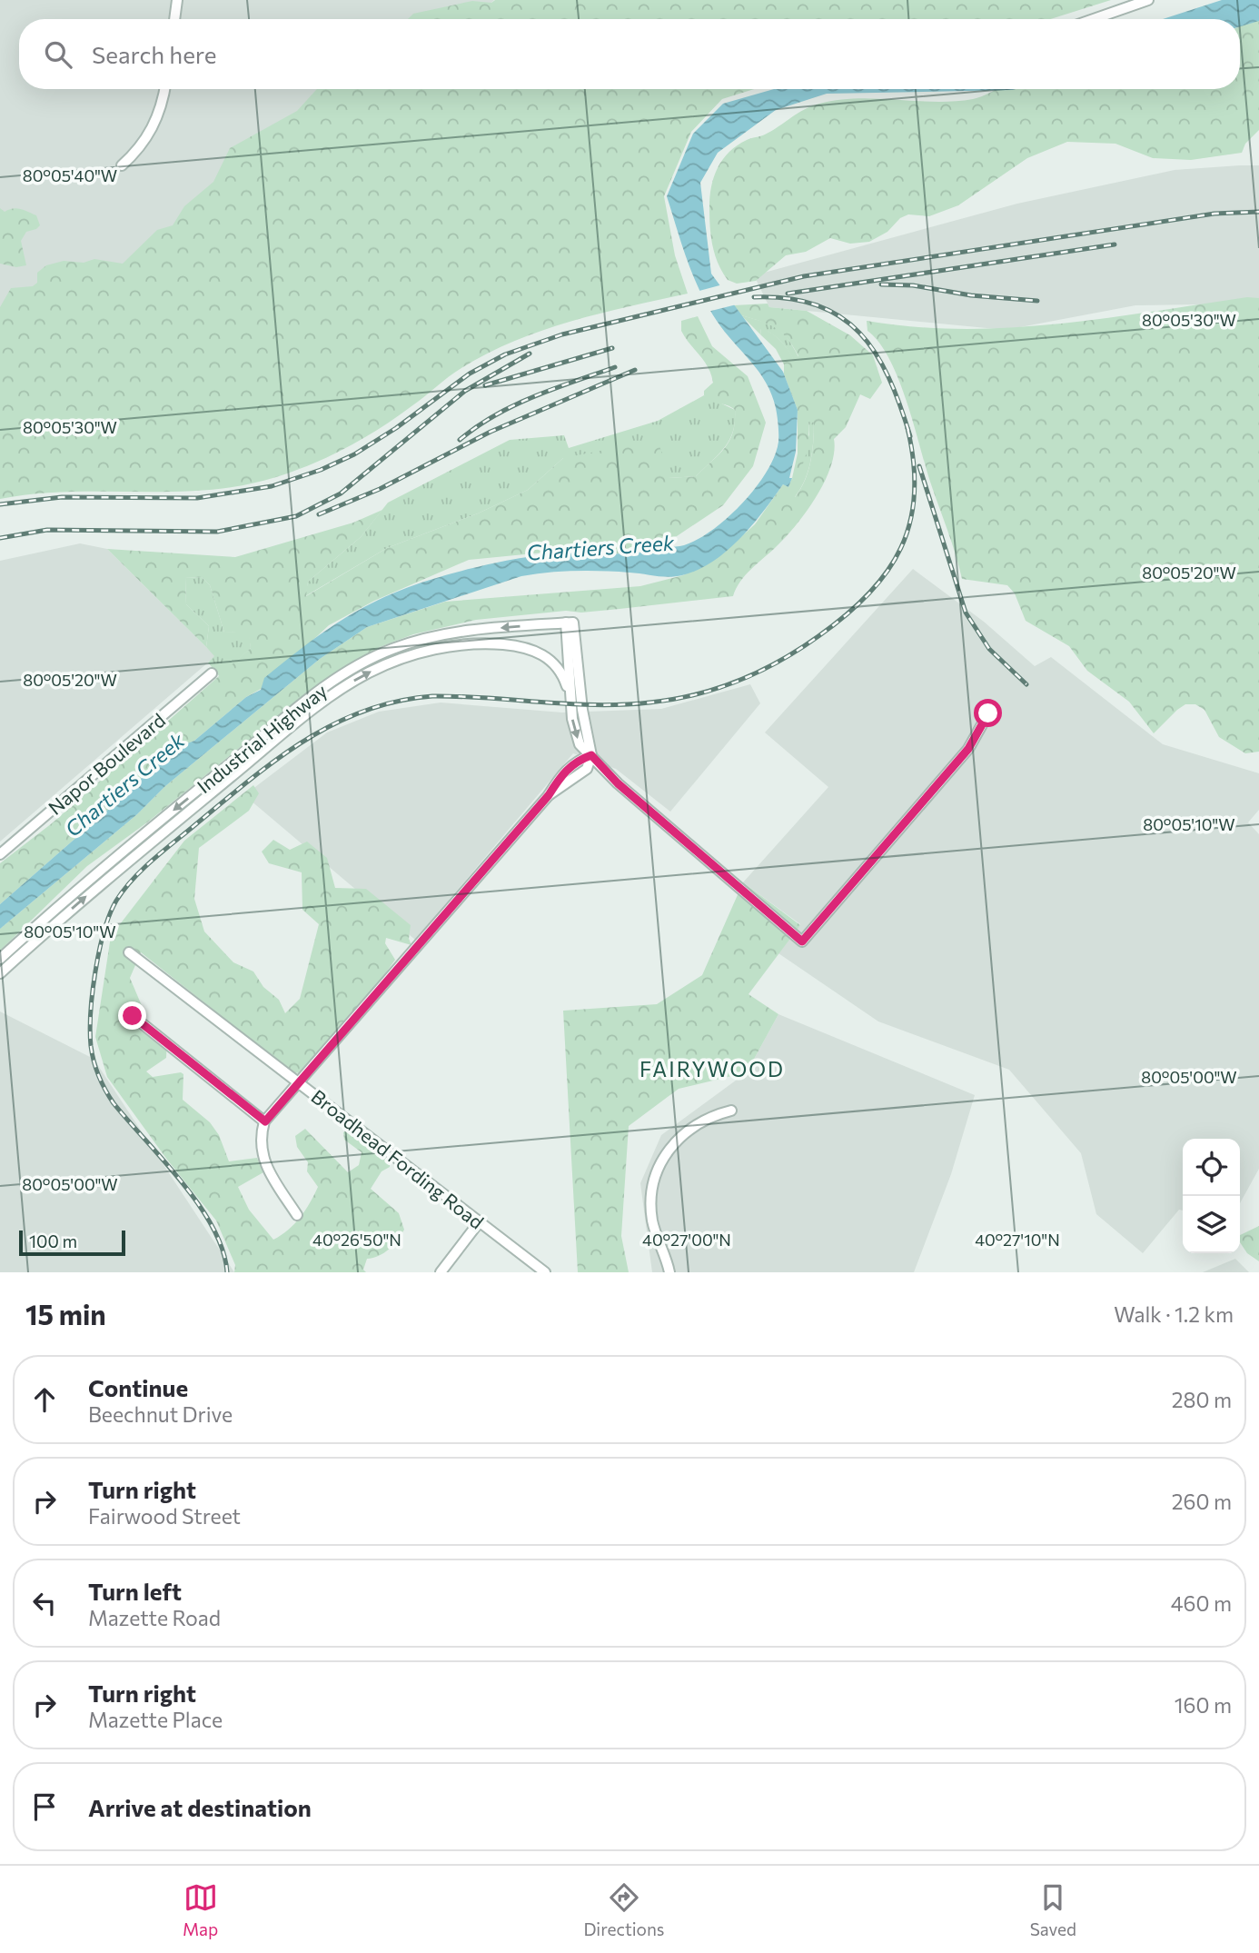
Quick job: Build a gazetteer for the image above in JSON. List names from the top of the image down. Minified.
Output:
{"streets":{"street":["Industrial Highway","Napor Boulevard","Broadhead Fording Road"]},"districts":["FAIRYWOOD"],"water":["Chartiers Creek"],"scale_bar":"100 m","page":{"search":"Search here","scale":"100 m","heading":["15 min","Walk · 1.2 km"],"list":[["Continue","Beechnut Drive","280 m"],["Turn right","Fairwood Street","260 m"],["Turn left","Mazette Road","460 m"],["Turn right","Mazette Place","160 m"],"Arrive at destination"],"nav":["Map","Directions","Saved"]},"coordinates":["80°05'40\"W","80°05'30\"W","80°05'20\"W","80°05'10\"W","80°05'00\"W","40°26'50\"N","40°27'00\"N","40°27'10\"N"]}
